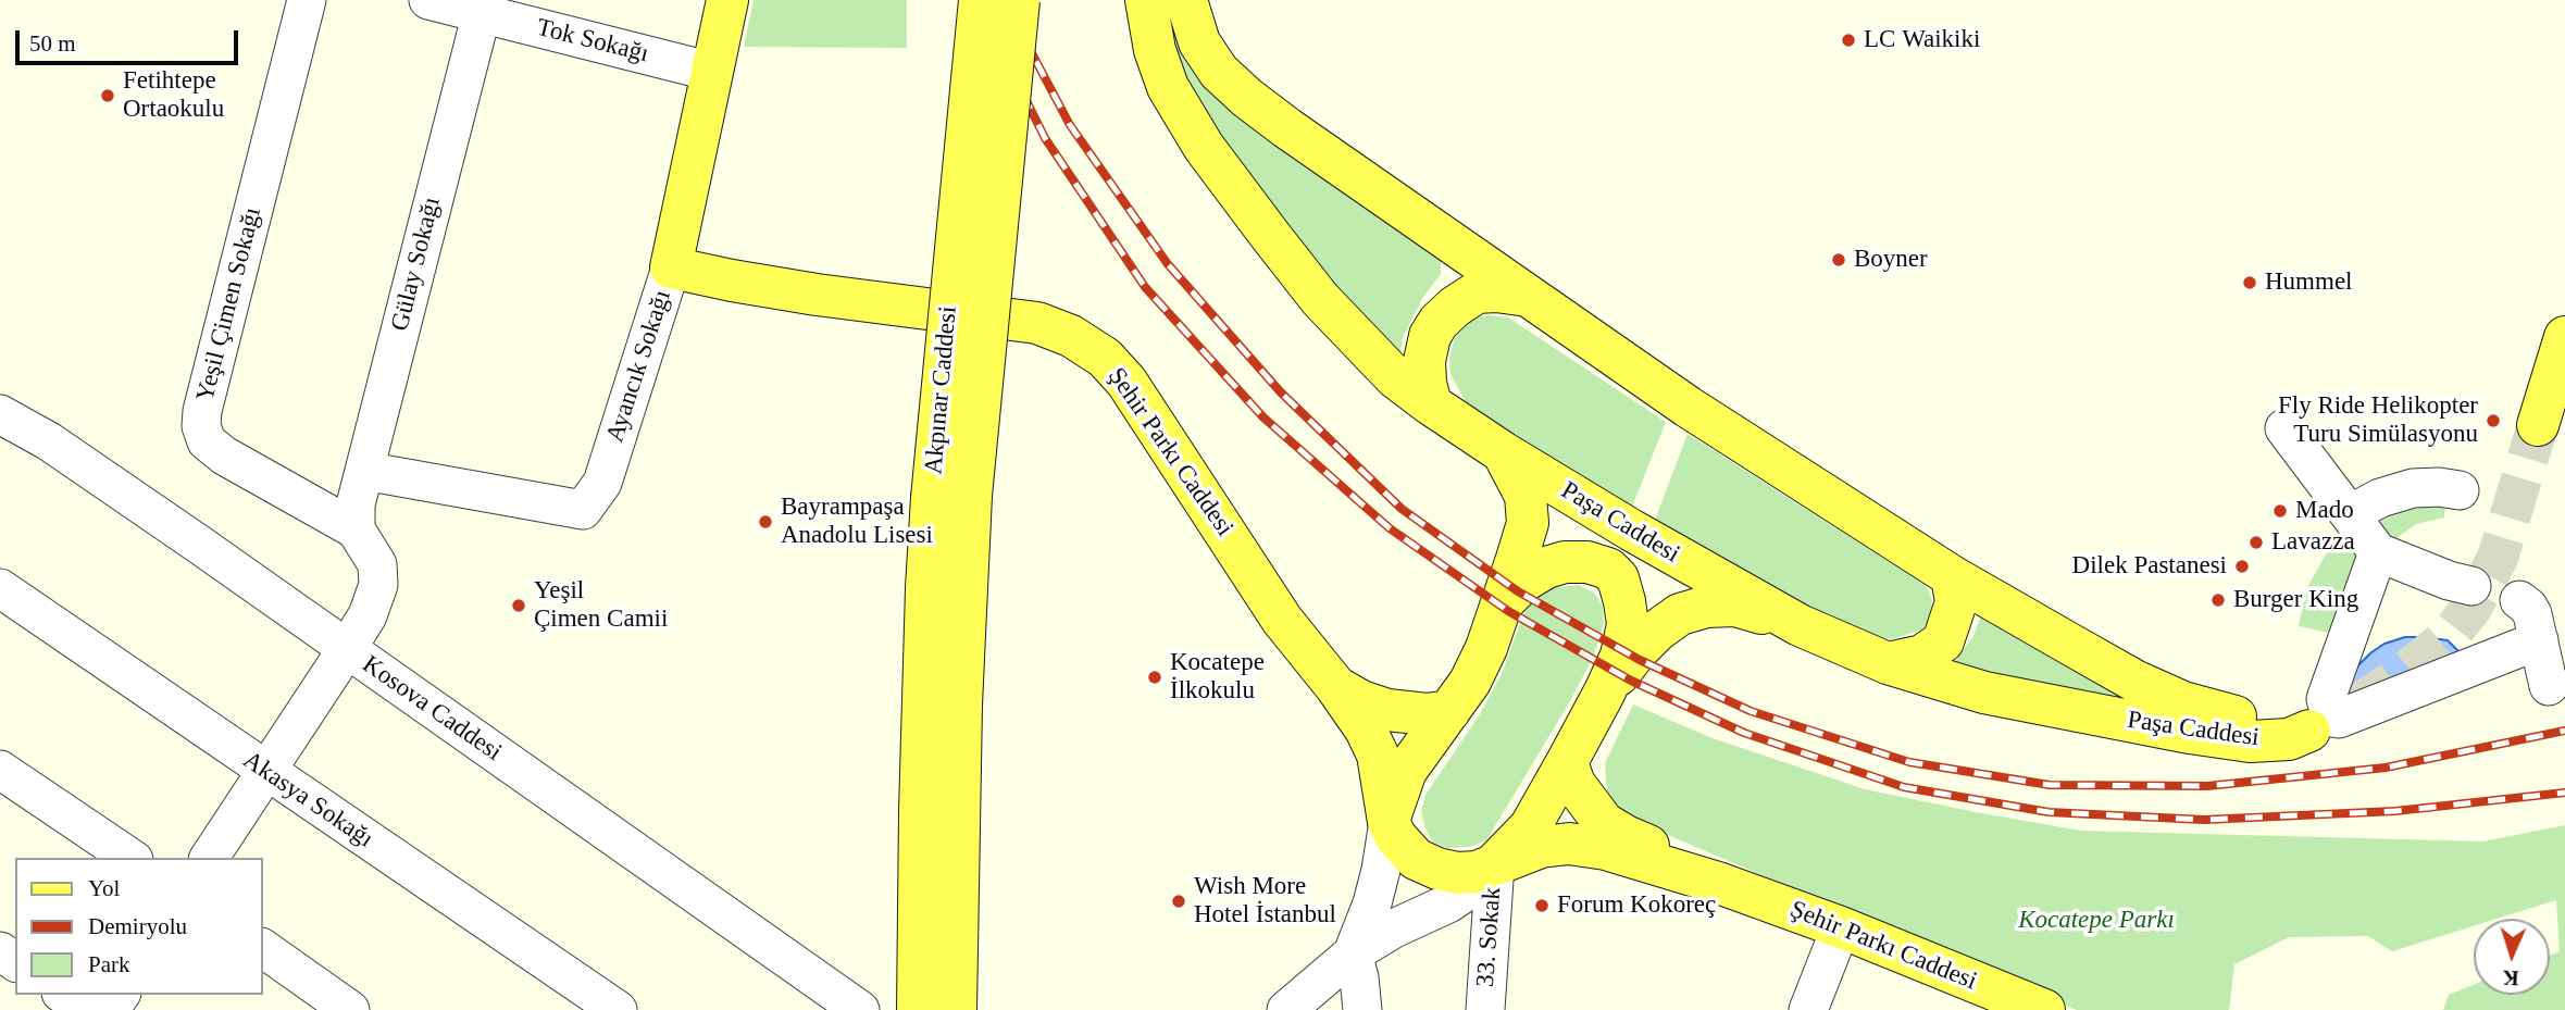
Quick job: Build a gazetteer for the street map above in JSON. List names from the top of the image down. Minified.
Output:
{"streets":{"main road":["Ayancık Sokağı","Akpınar Caddesi","Şehir Parkı Caddesi","Paşa Caddesi"],"street":["Tok Sokağı","Gülay Sokağı","Yeşil Çimen Sokağı","Kosova Caddesi","Akasya Sokağı","33. Sokak"]},"crossings":[["Tok Sokağı","Gülay Sokağı"],["Tok Sokağı","Ayancık Sokağı"],["Gülay Sokağı","Yeşil Çimen Sokağı"],["Gülay Sokağı","Ayancık Sokağı"],["Ayancık Sokağı","Şehir Parkı Caddesi"],["Şehir Parkı Caddesi","33. Sokak"]],"parks":["Kocatepe Parkı"],"places":["LC Waikiki","Fetihtepe Ortaokulu","Boyner","Hummel","Fly Ride Helikopter Turu Simülasyonu","Mado","Bayrampaşa Anadolu Lisesi","Lavazza","Dilek Pastanesi","Burger King","Yeşil Çimen Camii","Kocatepe İlkokulu","Wish More Hotel İstanbul","Forum Kokoreç"],"legend":["Yol","Demiryolu","Park"],"scale_bar":"50 m","north":"bottom"}
